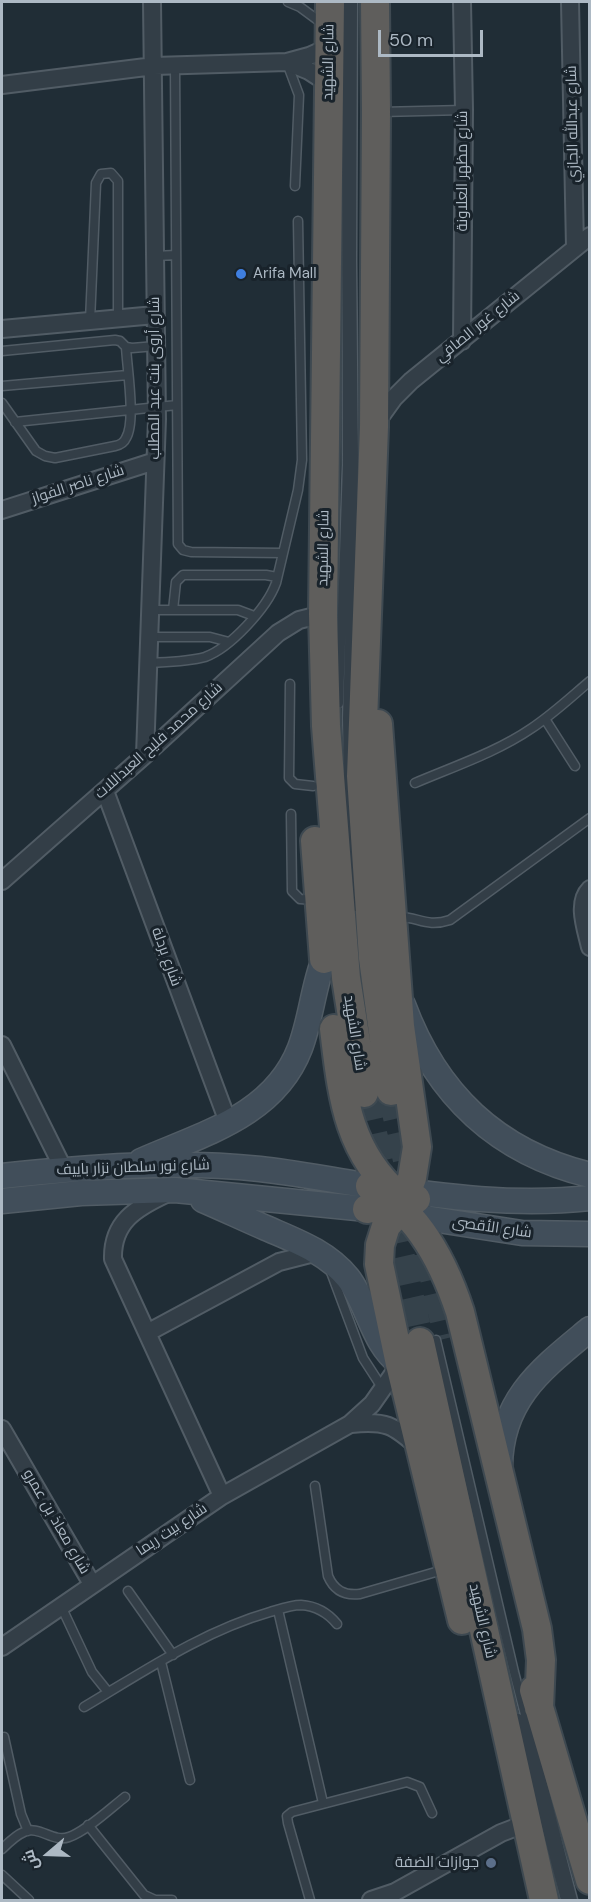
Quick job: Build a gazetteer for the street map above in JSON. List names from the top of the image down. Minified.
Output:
{"streets":{"highway":["شارع الشهيد"],"main road":["شارع نور سلطان نزار باييف","شارع الأقصى"],"street":["شارع عبدالله الجازي","شارع مظهر العلاونة","شارع غور الصافي","شارع أروى بنت عبد المطلب","شارع ناصر الفواز","شارع محمد فليح العبداللات","شارع بردلة","شارع معاذ بن عمرو","شارع بيت ريما"]},"crossings":[["شارع الشهيد","شارع غور الصافي"],["شارع الشهيد","شارع محمد فليح العبداللات"],["شارع عبدالله الجازي","شارع غور الصافي"],["شارع مظهر العلاونة","شارع غور الصافي"],["شارع أروى بنت عبد المطلب","شارع ناصر الفواز"],["شارع أروى بنت عبد المطلب","شارع محمد فليح العبداللات"],["شارع محمد فليح العبداللات","شارع بردلة"],["شارع نور سلطان نزار باييف","شارع الأقصى"],["شارع معاذ بن عمرو","شارع بيت ريما"]],"places":["Arifa Mall","جوازات الضفة"],"scale_bar":"50 m","north":"left"}
